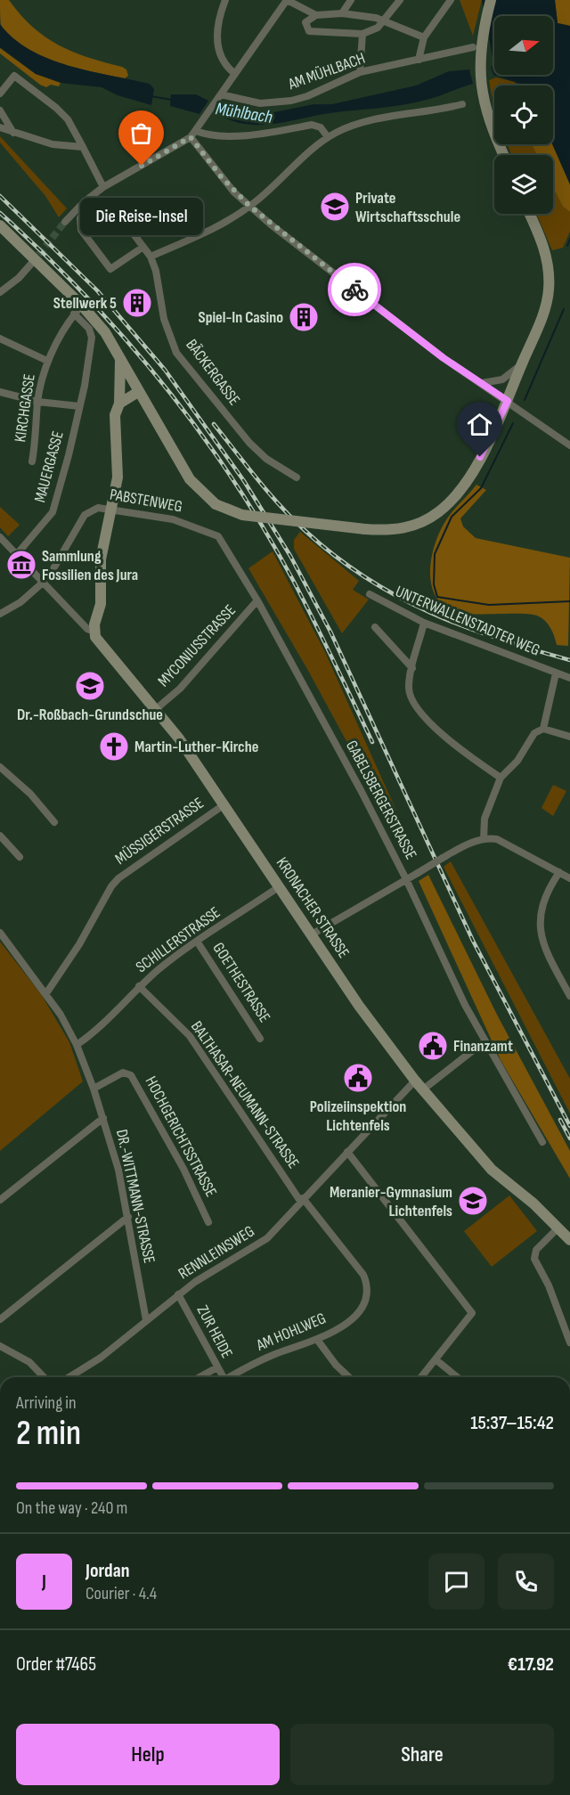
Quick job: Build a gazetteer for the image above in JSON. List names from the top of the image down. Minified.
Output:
{"streets":{"street":["AM MÜHLBACH","BÄCKERGASSE","KIRCHGASSE","MAUERGASSE","PABSTENWEG","UNTERWALLENSTADTER WEG","MYCONIUSSTRASSE","GABELSBERGERSTRASSE","MÜSSIGERSTRASSE","KRONACHER STRASSE","SCHILLERSTRASSE","GOETHESTRASSE","BALTHASAR-NEUMANN-STRASSE","HOCHGERICHTSSTRASSE","DR.-WITTMANN-STRASSE","RENNLEINSWEG","ZUR HEIDE","AM HOHLWEG"]},"crossings":[["KIRCHGASSE","MAUERGASSE"],["MAUERGASSE","KRONACHER STRASSE"],["PABSTENWEG","GABELSBERGERSTRASSE"],["MYCONIUSSTRASSE","GABELSBERGERSTRASSE"],["MYCONIUSSTRASSE","KRONACHER STRASSE"],["MÜSSIGERSTRASSE","KRONACHER STRASSE"],["MÜSSIGERSTRASSE","DR.-WITTMANN-STRASSE"],["KRONACHER STRASSE","SCHILLERSTRASSE"],["KRONACHER STRASSE","RENNLEINSWEG"],["SCHILLERSTRASSE","GOETHESTRASSE"],["SCHILLERSTRASSE","BALTHASAR-NEUMANN-STRASSE"],["SCHILLERSTRASSE","DR.-WITTMANN-STRASSE"],["BALTHASAR-NEUMANN-STRASSE","RENNLEINSWEG"],["BALTHASAR-NEUMANN-STRASSE","AM HOHLWEG"],["HOCHGERICHTSSTRASSE","DR.-WITTMANN-STRASSE"],["DR.-WITTMANN-STRASSE","RENNLEINSWEG"],["RENNLEINSWEG","ZUR HEIDE"],["RENNLEINSWEG","AM HOHLWEG"]],"water":["Mühlbach"],"places":{"other":["Die Reise-Insel"],"school or university":["Private Wirtschaftsschule","Dr.-Roßbach-Grundschue","Meranier-Gymnasium Lichtenfels"],"building":["Stellwerk 5","Spiel-In Casino"],"museum":["Sammlung Fossilien des Jura"],"church":["Martin-Luther-Kirche"],"public building":["Finanzamt","Polizeiinspektion Lichtenfels"]},"north":"right","page":{"bubble":"Die Reise-Insel","heading":["2 min","Arriving in","15:37–15:42"],"panel":["Jordan","Courier · 4.4","Order #7465","€17.92"],"bar":"On the way · 240 m","round":"J","buttons":["Help","Share"]}}
